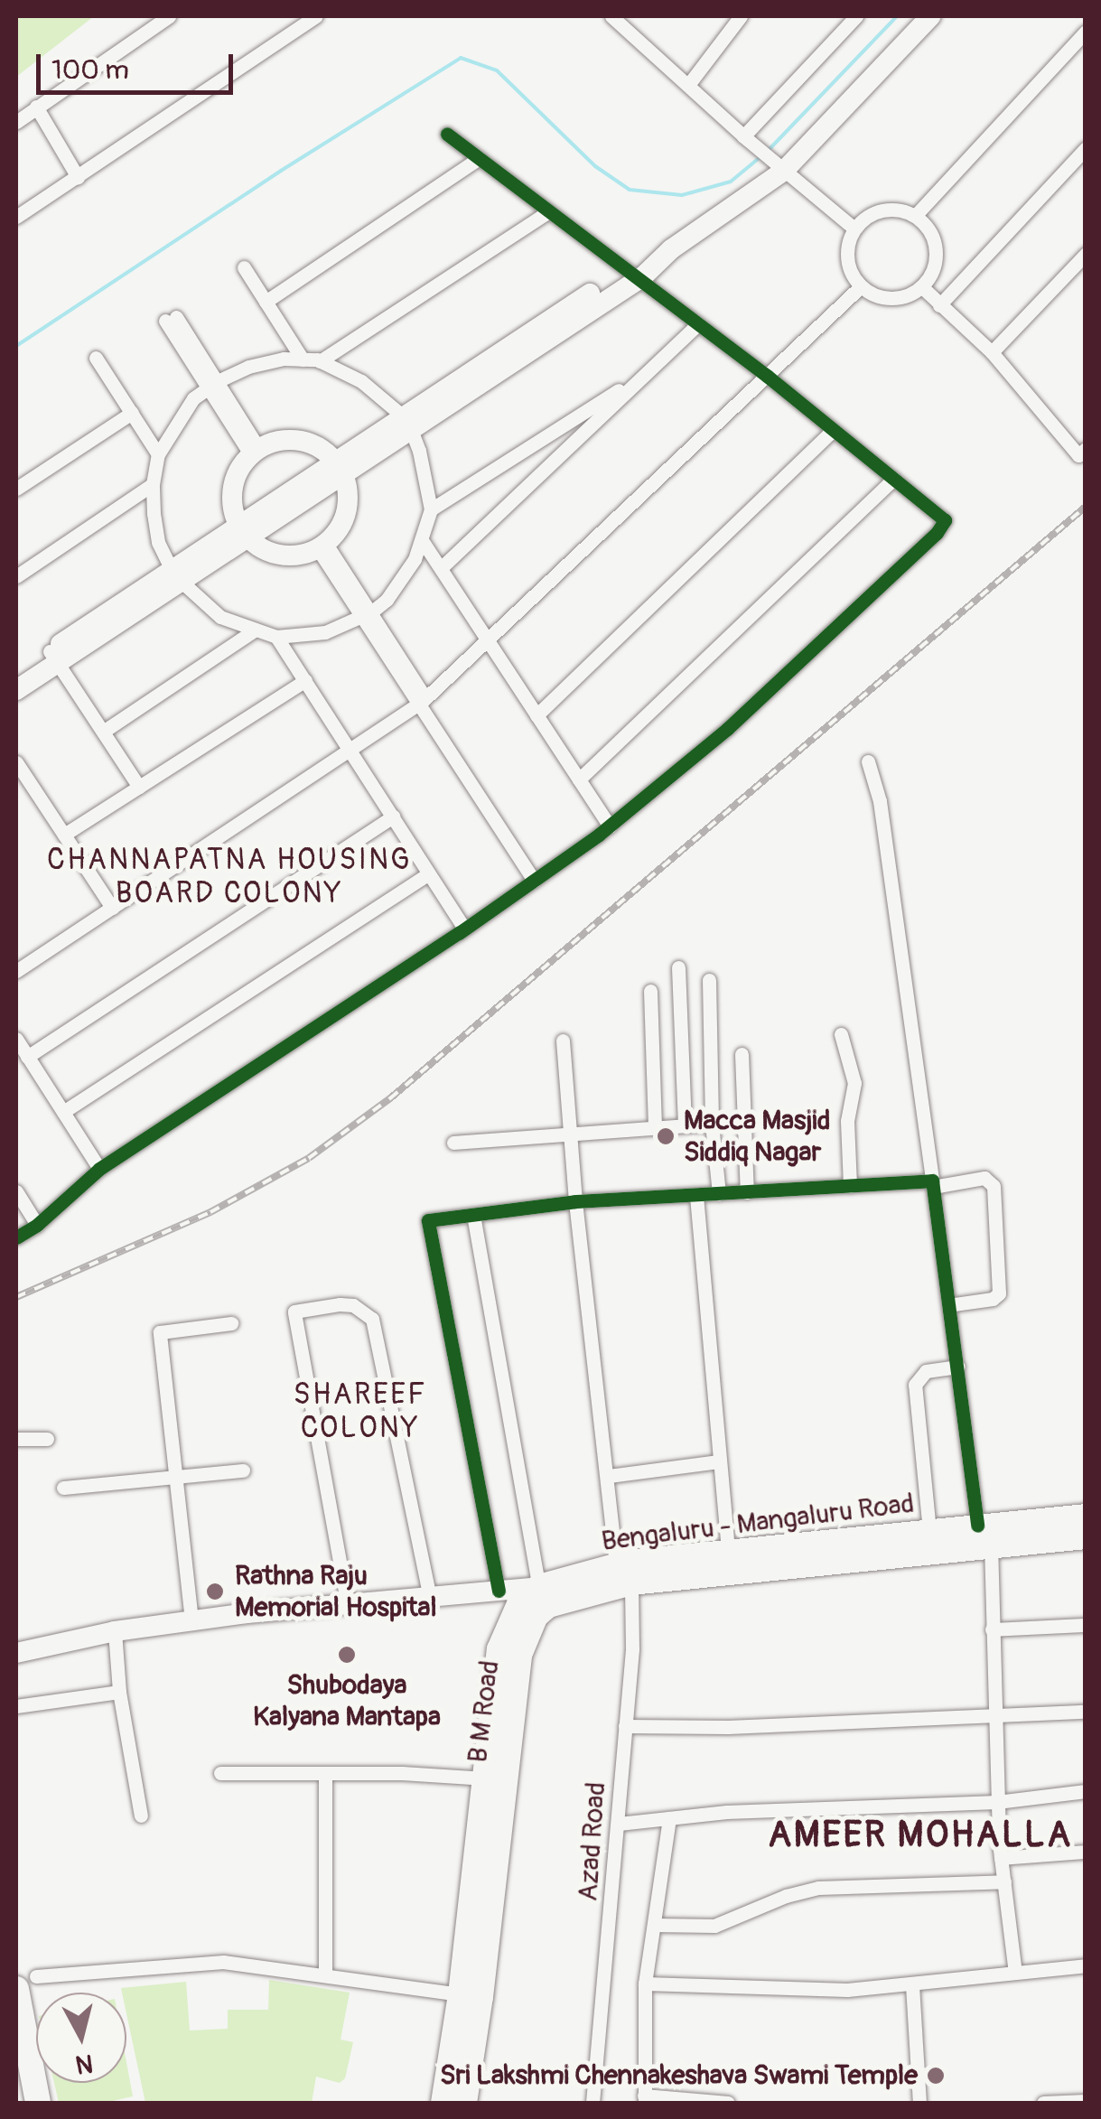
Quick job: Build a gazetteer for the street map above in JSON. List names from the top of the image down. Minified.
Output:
{"streets":{"highway":["Bengaluru - Mangaluru Road","B M Road"],"street":["Azad Road"]},"crossings":[["Bengaluru - Mangaluru Road","B M Road"],["Bengaluru - Mangaluru Road","Azad Road"],["B M Road","Azad Road"]],"districts":["CHANNAPATNA HOUSING BOARD COLONY","SHAREEF COLONY","AMEER MOHALLA"],"places":["Macca Masjid Siddiq Nagar","Rathna Raju Memorial Hospital","Shubodaya Kalyana Mantapa","Sri Lakshmi Chennakeshava Swami Temple"],"scale_bar":"100 m","north":"bottom"}
